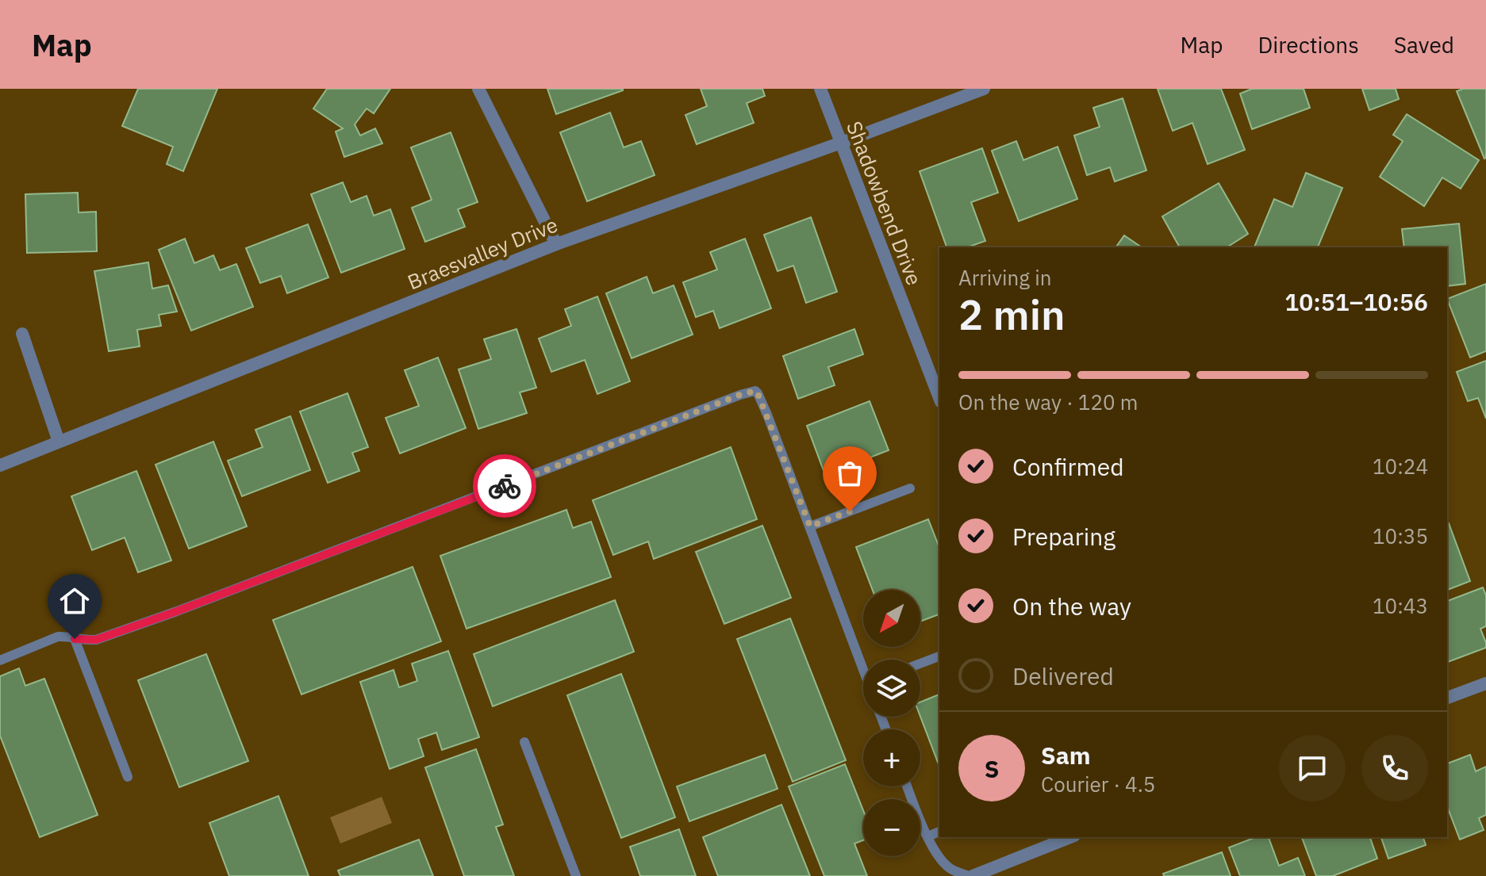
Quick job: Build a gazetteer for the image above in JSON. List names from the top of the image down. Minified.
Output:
{"streets":{"street":["Shadowbend Drive","Braesvalley Drive"]},"crossings":[["Shadowbend Drive","Braesvalley Drive"]],"north":"bottom left","page":{"header":"Map","nav":["Map","Directions","Saved"],"heading":["2 min","Arriving in","10:51–10:56"],"panel":["Sam","Courier · 4.5"],"bar":"On the way · 120 m","list":[["Confirmed","10:24"],["Preparing","10:35"],["On the way","10:43"],"Delivered"],"map_buttons":["+","−"],"round":"S"}}
